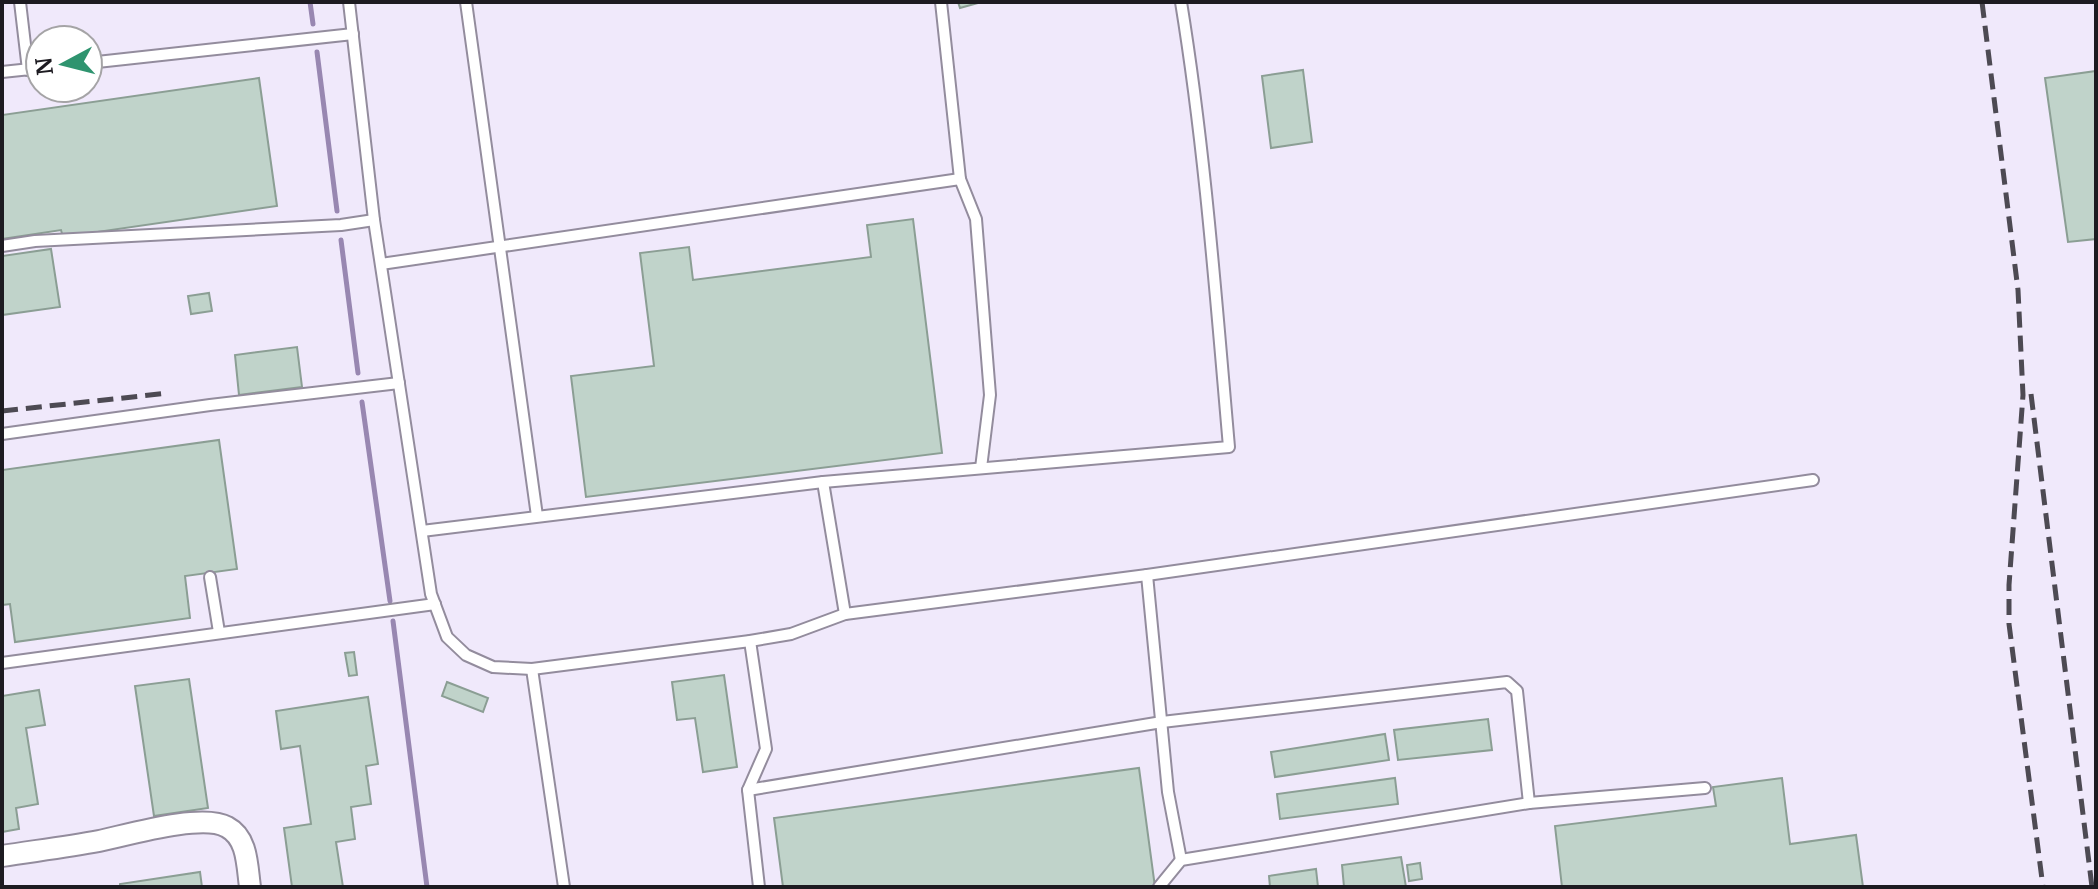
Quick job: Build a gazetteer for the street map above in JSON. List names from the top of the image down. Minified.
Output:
{"north":"left"}
